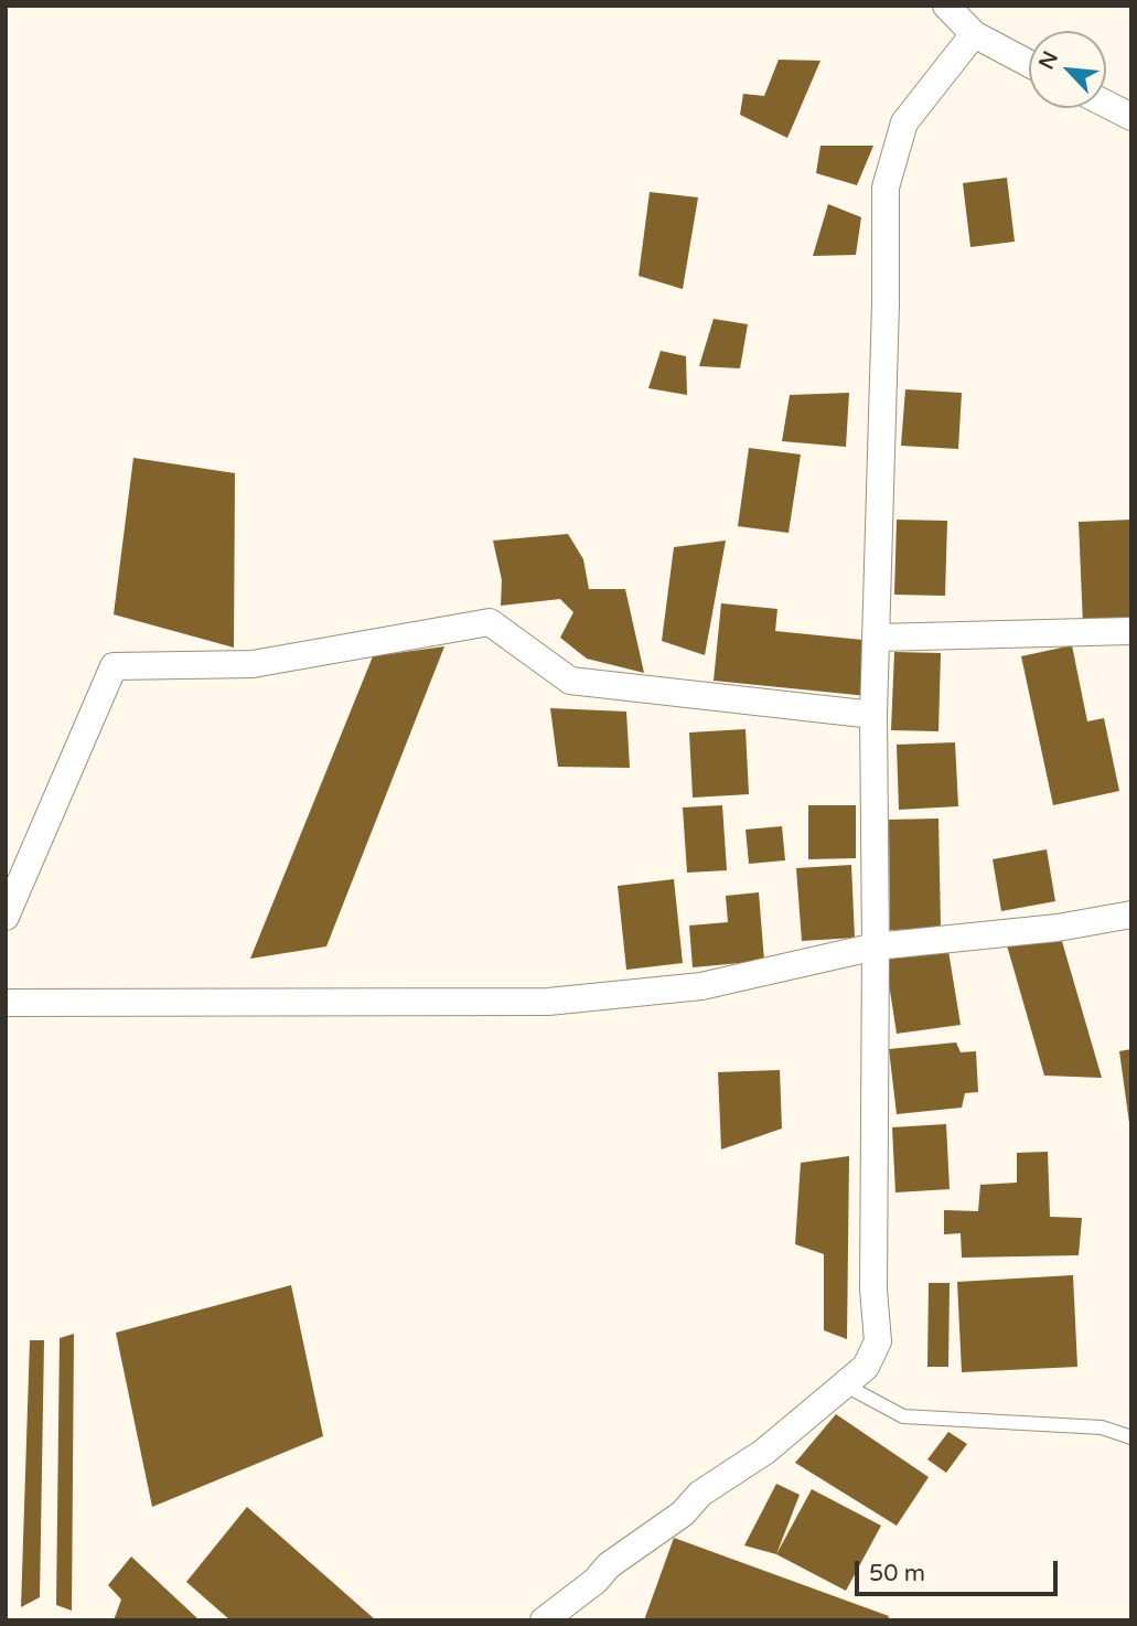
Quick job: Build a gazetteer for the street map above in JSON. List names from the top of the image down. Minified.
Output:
{"scale_bar":"50 m","north":"top left"}
